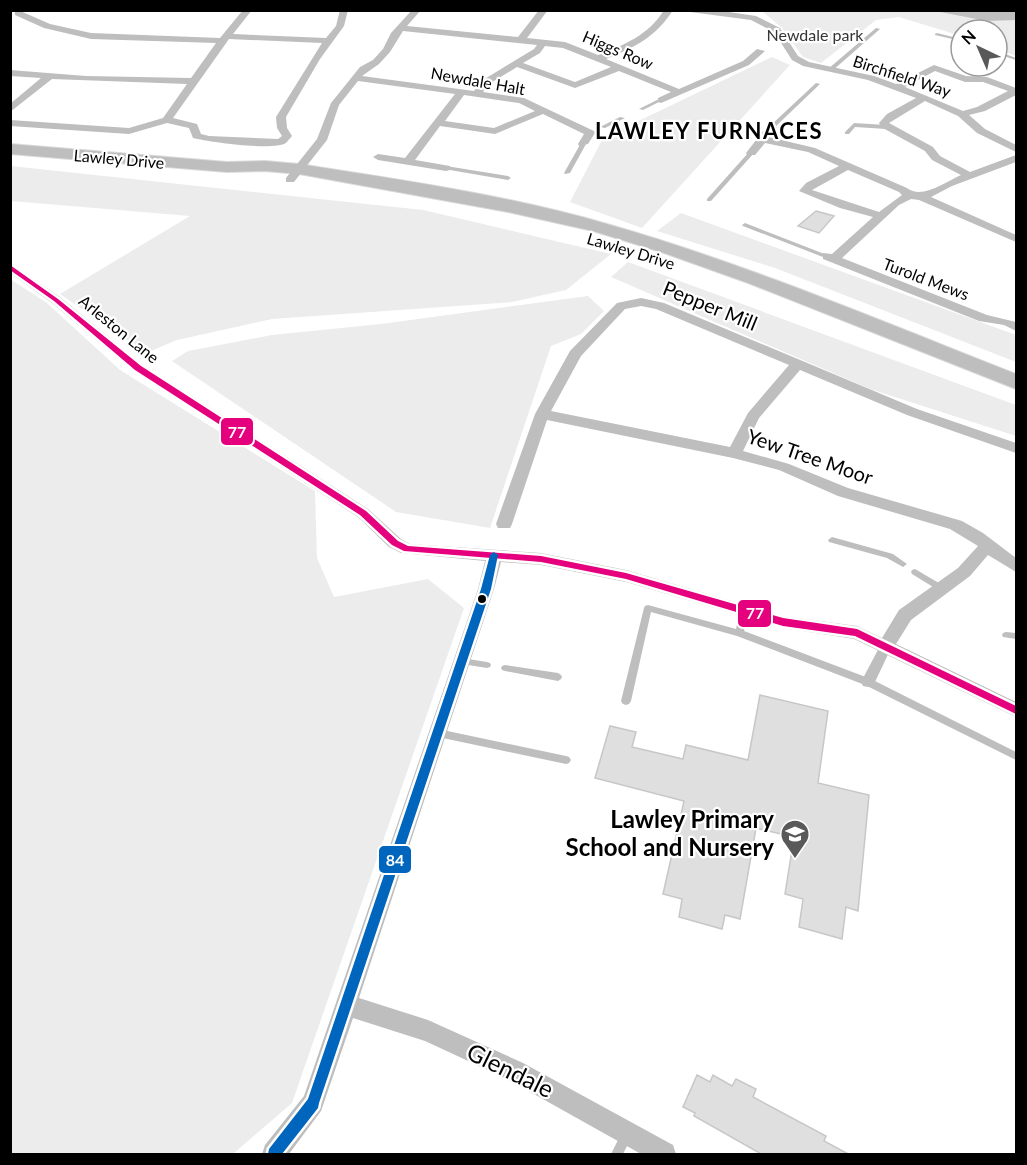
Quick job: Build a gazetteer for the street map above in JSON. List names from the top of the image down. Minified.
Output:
{"streets":{"main road":["Lawley Drive"],"street":["Higgs Row","Birchfield Way","Newdale Halt","Turold Mews","Pepper Mill","Arleston Lane","Yew Tree Moor","Glendale"]},"crossings":[["Pepper Mill","Yew Tree Moor"]],"districts":["LAWLEY FURNACES"],"parks":["Newdale park"],"places":{"school or university":["Lawley Primary School and Nursery"]},"lines":["transit line 77","transit line 84"],"north":"top left"}
